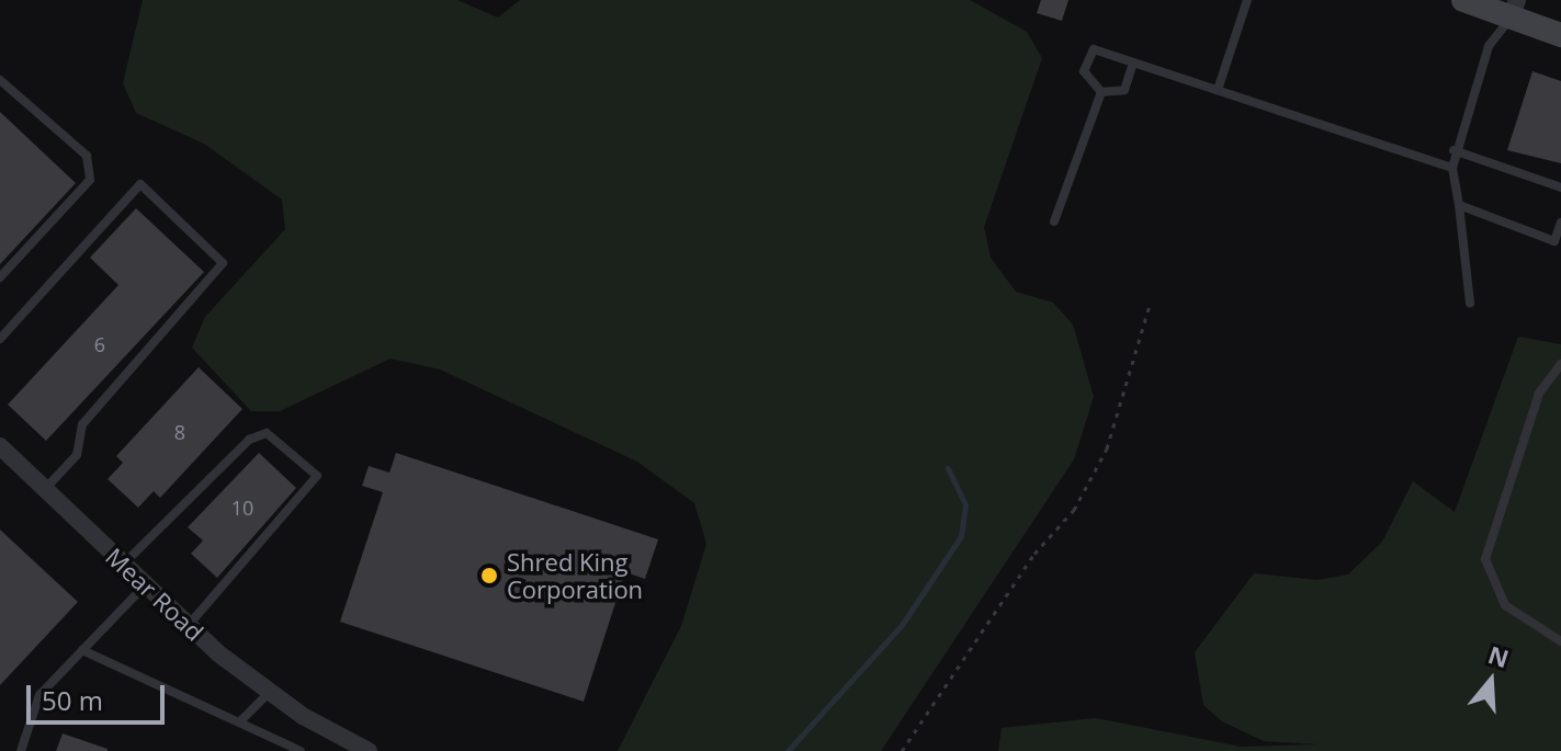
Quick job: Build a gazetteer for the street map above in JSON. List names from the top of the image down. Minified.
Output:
{"streets":{"street":["Mear Road"]},"places":["Shred King Corporation"],"house_numbers":["6","8","10"],"scale_bar":"50 m","north":"top"}
